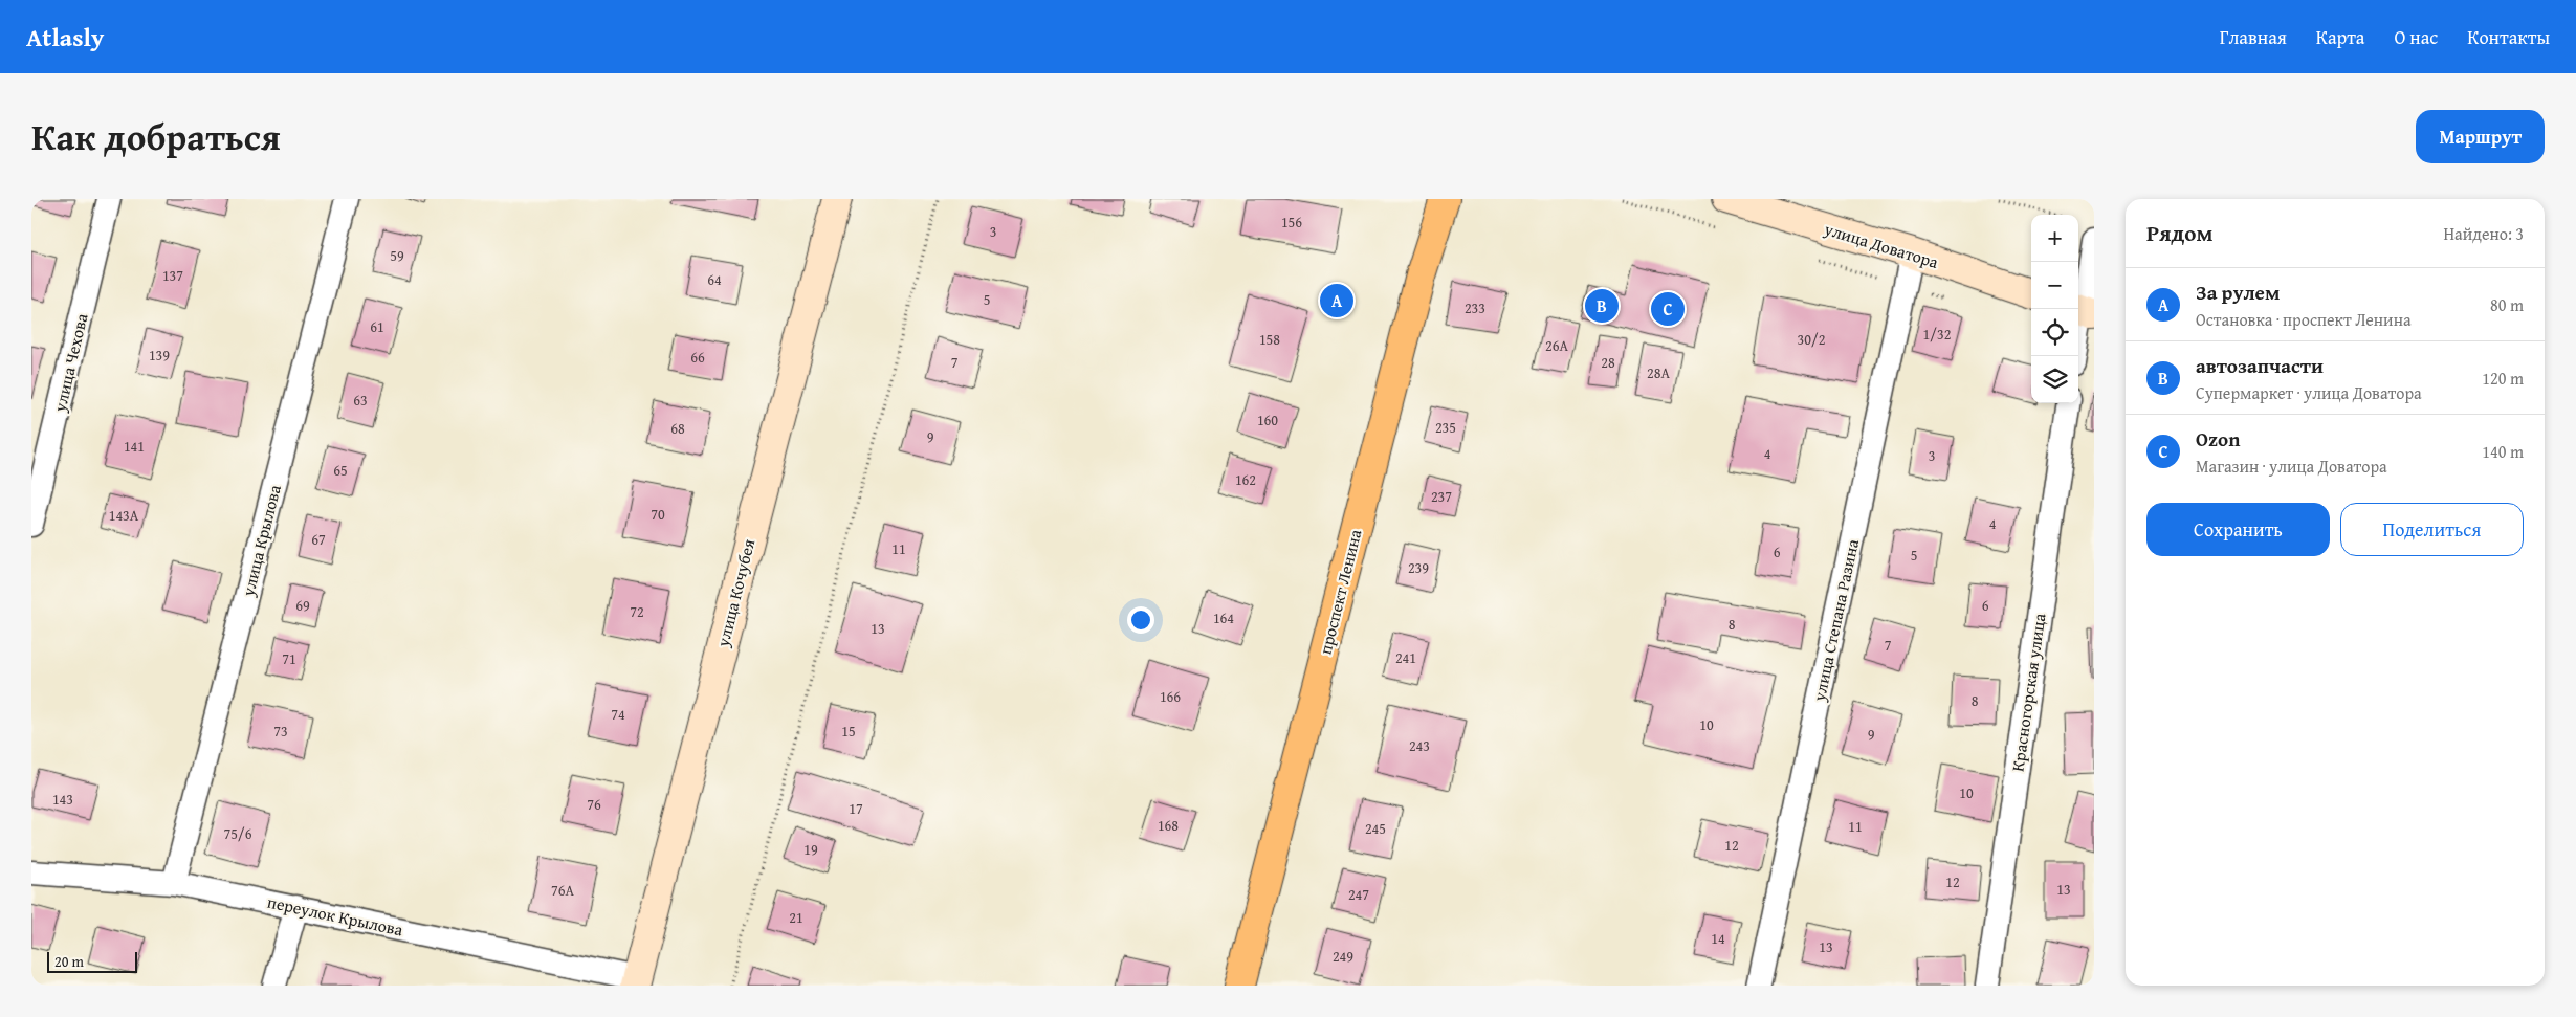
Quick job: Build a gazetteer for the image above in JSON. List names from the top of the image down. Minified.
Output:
{"streets":{"main road":["проспект Ленина"],"street":["улица Доватора","улица Чехова","улица Крылова","улица Кочубея","улица Степана Разина","Красногорская улица","переулок Крылова"]},"crossings":[["улица Доватора","улица Степана Разина"],["улица Крылова","переулок Крылова"],["улица Кочубея","переулок Крылова"]],"house_numbers":["156","3","59","137","64","5","233","61","1/32","158","30/2","26А","139","66","7","28","28А","63","160","235","68","9","141","4","3","65","162","237","70","143А","4","67","11","6","5","239","69","6","72","164","8","13","7","241","71","166","8","74","10","73","15","9","243","10","143","76","17","168","11","245","75/6","12","19","12","13","76А","247","21","14","13","249"],"scale_bar":"20 m","page":{"header":"Atlasly","nav":["Главная","Карта","О нас","Контакты"],"title":"Как добраться","buttons":["Маршрут",["Сохранить","Поделиться"]],"heading":["Рядом","Найдено: 3"],"map_buttons":["+","−"],"list":[{"mark":"A","name":"За рулем","note":"Остановка · проспект Ленина","value":"80 m"},{"mark":"B","name":"автозапчасти","note":"Супермаркет · улица Доватора","value":"120 m"},{"mark":"C","name":"Ozon","note":"Магазин · улица Доватора","value":"140 m"}],"pins":["A","B","C"],"scale":"20 m"}}
